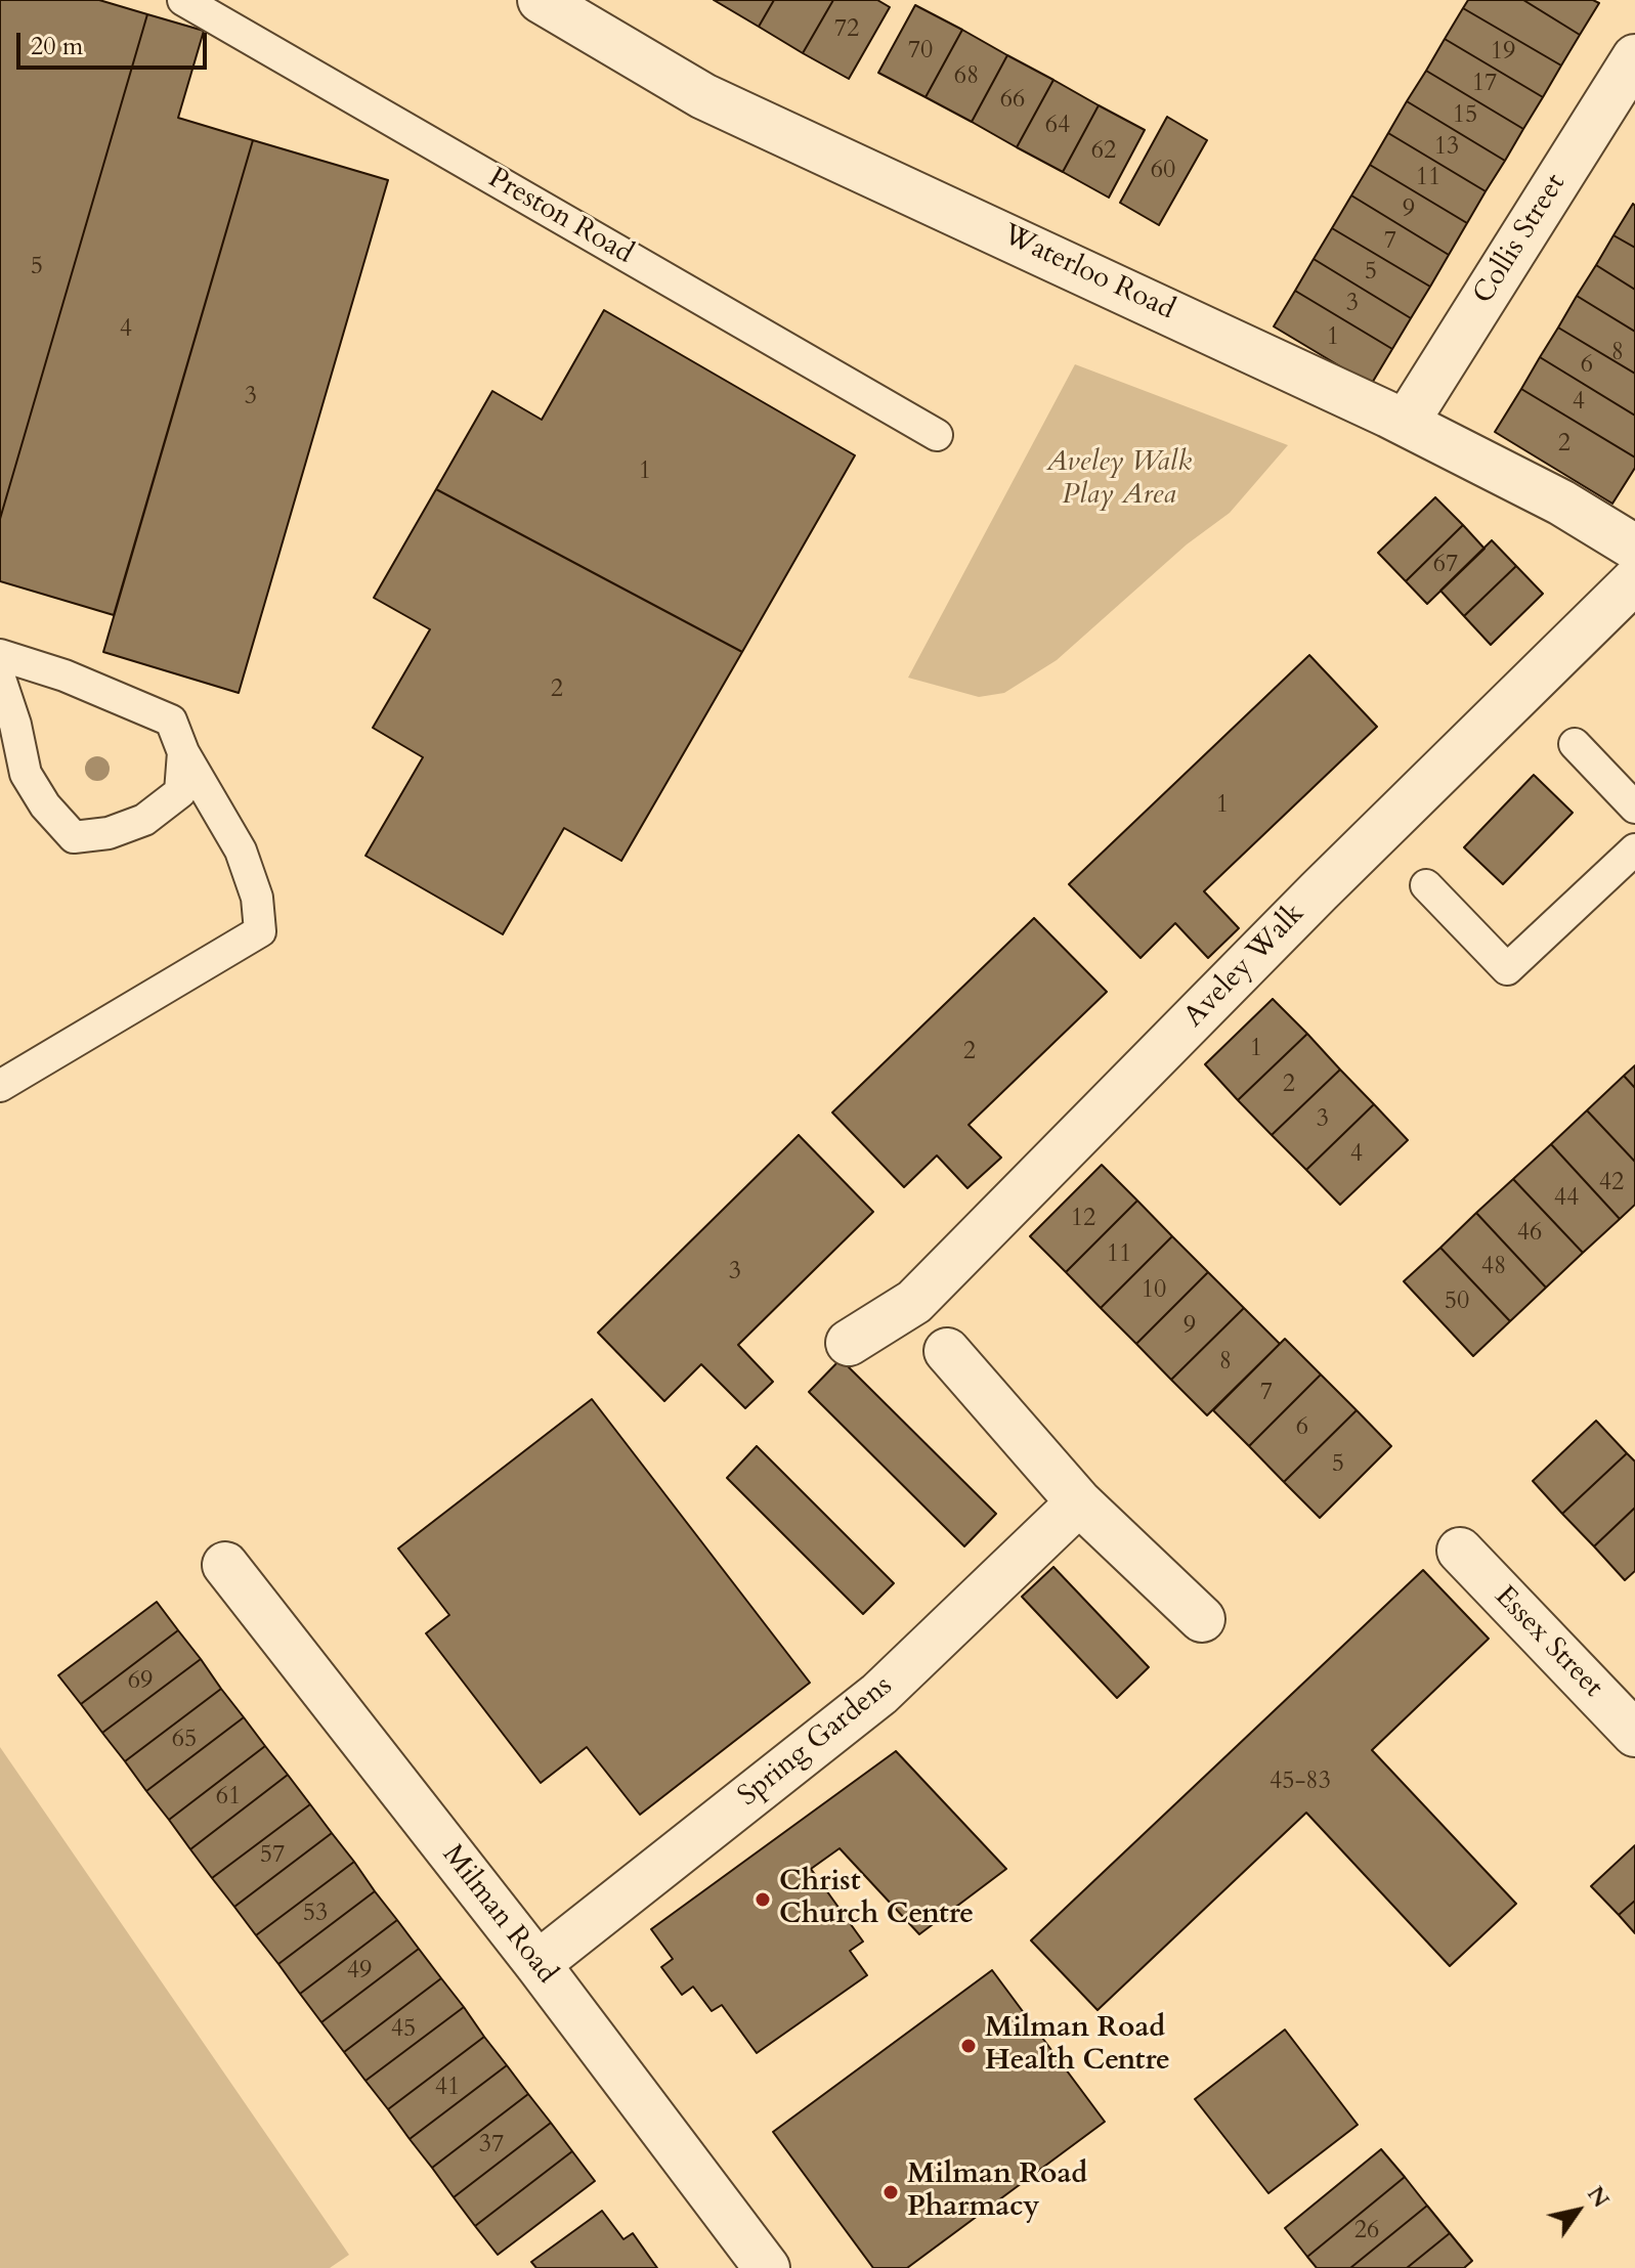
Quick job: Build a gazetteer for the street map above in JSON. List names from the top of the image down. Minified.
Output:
{"streets":{"street":["Collis Street","Waterloo Road","Aveley Walk","Essex Street","Spring Gardens","Milman Road"],"lane":["Preston Road"]},"crossings":[["Collis Street","Waterloo Road"],["Spring Gardens","Milman Road"]],"parks":["Aveley Walk Play Area"],"places":["Christ Church Centre","Milman Road Health Centre","Milman Road Pharmacy"],"house_numbers":["72","70","19","68","17","66","15","64","13","62","60","11","9","7","5","5","3","4","1","8","6","3","4","2","1","67","2","1","1","2","2","3","4","42","44","12","46","11","48","3","10","50","9","8","7","6","5","69","65","45-83","61","57","53","49","45","41","37","26"],"scale_bar":"20 m","north":"top right"}
